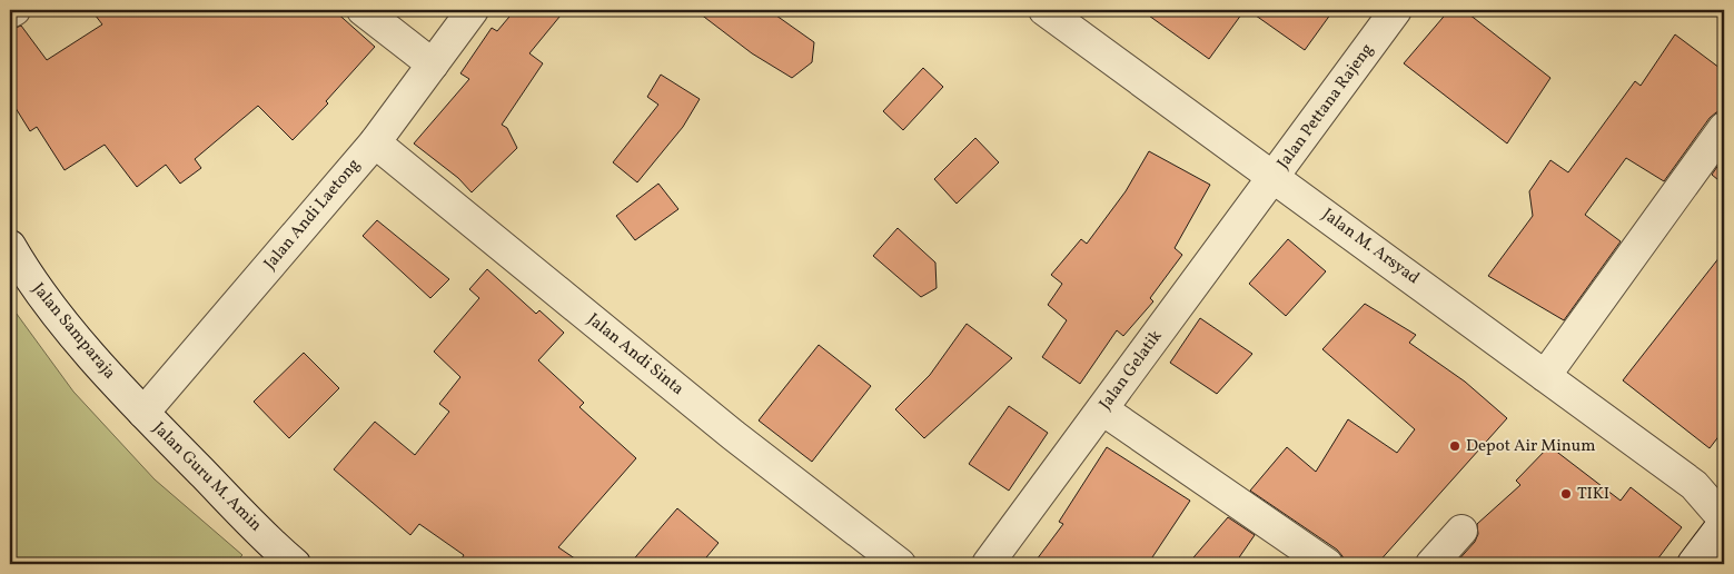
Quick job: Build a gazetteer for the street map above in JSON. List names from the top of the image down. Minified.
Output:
{"streets":{"street":["Jalan Pettana Rajeng","Jalan Andi Laetong","Jalan M. Arsyad","Jalan Samparaja","Jalan Andi Sinta","Jalan Gelatik","Jalan Guru M. Amin"]},"crossings":[["Jalan Pettana Rajeng","Jalan M. Arsyad"],["Jalan Pettana Rajeng","Jalan Gelatik"],["Jalan Andi Laetong","Jalan Samparaja"],["Jalan Andi Laetong","Jalan Andi Sinta"],["Jalan Andi Laetong","Jalan Guru M. Amin"],["Jalan M. Arsyad","Jalan Gelatik"],["Jalan Samparaja","Jalan Guru M. Amin"]],"places":["Depot Air Minum","TIKI"]}
